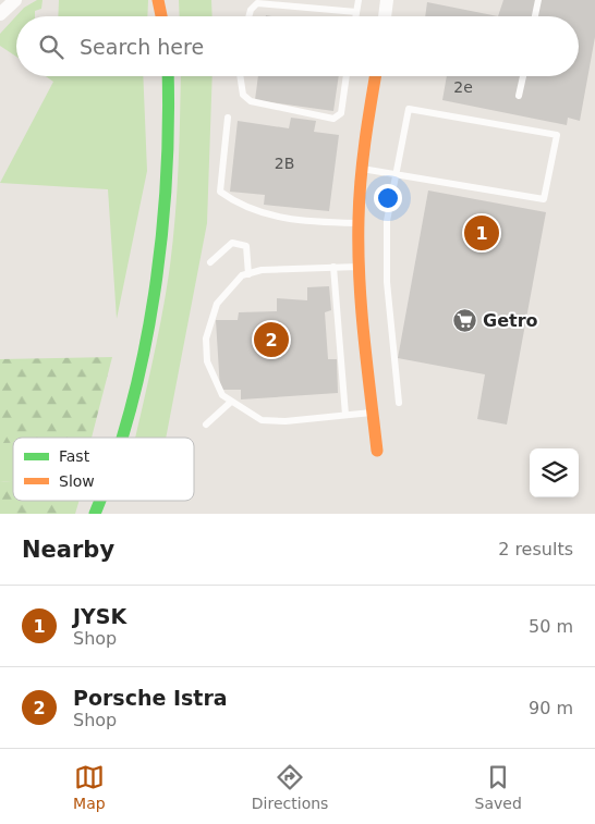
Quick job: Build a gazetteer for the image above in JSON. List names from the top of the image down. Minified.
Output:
{"places":{"supermarket":["Getro"]},"house_numbers":["2e","2B"],"legend":["Fast","Slow"],"page":{"search":"Search here","pins":["1","2"],"heading":["Nearby","2 results"],"list":[{"mark":"1","name":"JYSK","note":"Shop","value":"50 m"},{"mark":"2","name":"Porsche Istra","note":"Shop","value":"90 m"}],"nav":["Map","Directions","Saved"]}}
